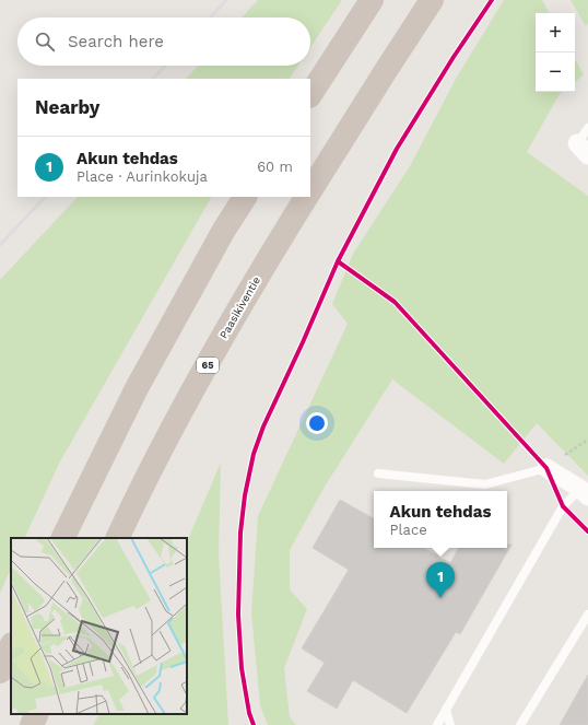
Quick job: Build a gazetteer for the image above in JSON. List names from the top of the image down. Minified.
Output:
{"streets":{"highway":["Paasikiventie","65"]},"page":{"map_buttons":["+","−"],"search":"Search here","heading":"Nearby","list":[{"mark":"1","name":"Akun tehdas","note":"Place · Aurinkokuja","value":"60 m"}],"popup":["Akun tehdas","Place"],"pins":"1"}}
